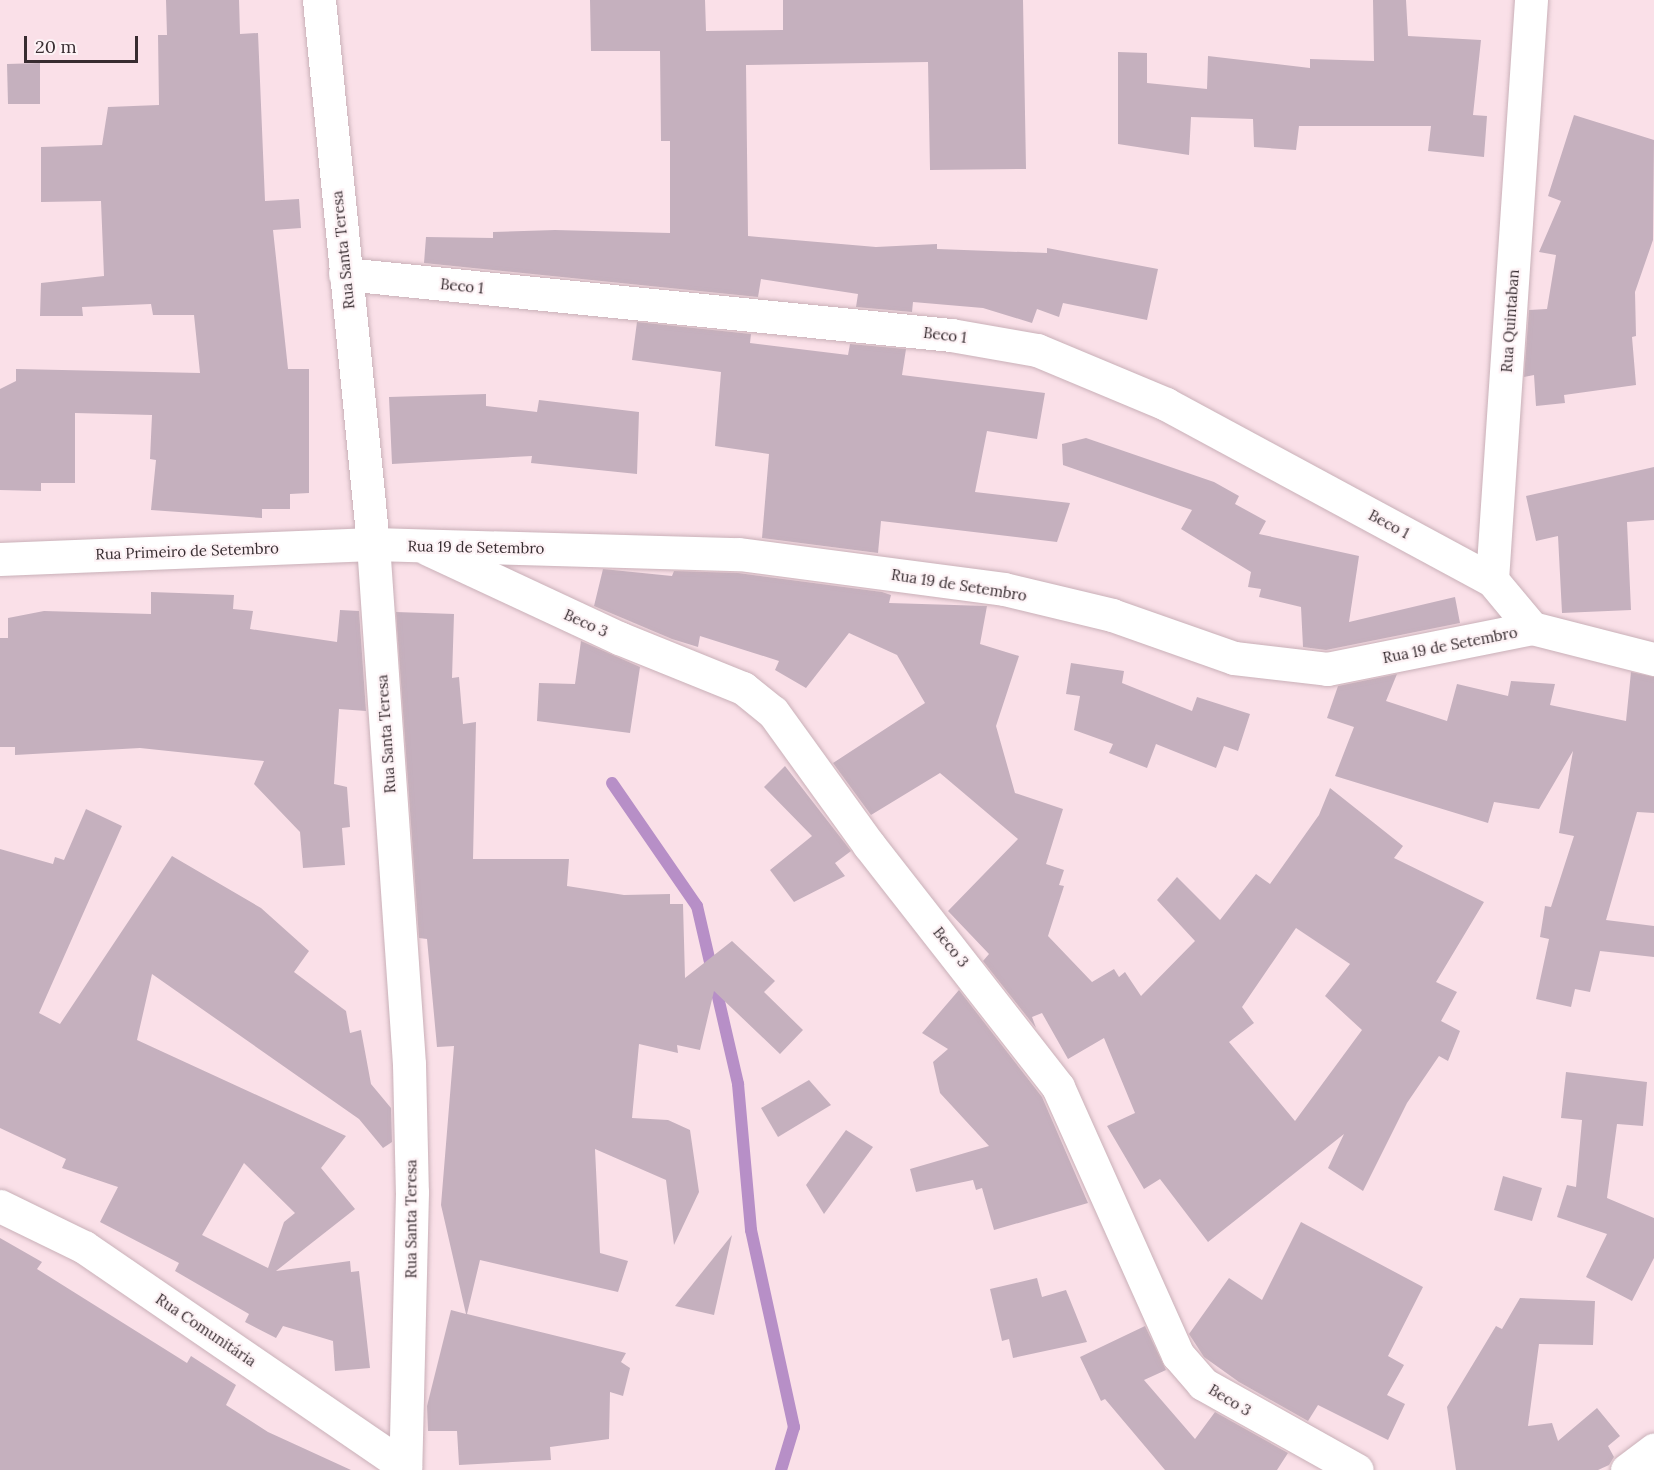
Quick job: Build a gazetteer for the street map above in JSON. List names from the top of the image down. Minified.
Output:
{"streets":{"street":["Rua Santa Teresa","Beco 1","Rua Quintaban","Rua 19 de Setembro","Rua Primeiro de Setembro","Beco 3","Rua Comunitária"]},"crossings":[["Rua Santa Teresa","Beco 1"],["Rua Santa Teresa","Rua 19 de Setembro"],["Rua Santa Teresa","Rua Primeiro de Setembro"],["Rua Santa Teresa","Rua Comunitária"],["Beco 1","Rua Quintaban"],["Rua 19 de Setembro","Rua Primeiro de Setembro"],["Rua 19 de Setembro","Beco 3"]],"scale_bar":"20 m"}
